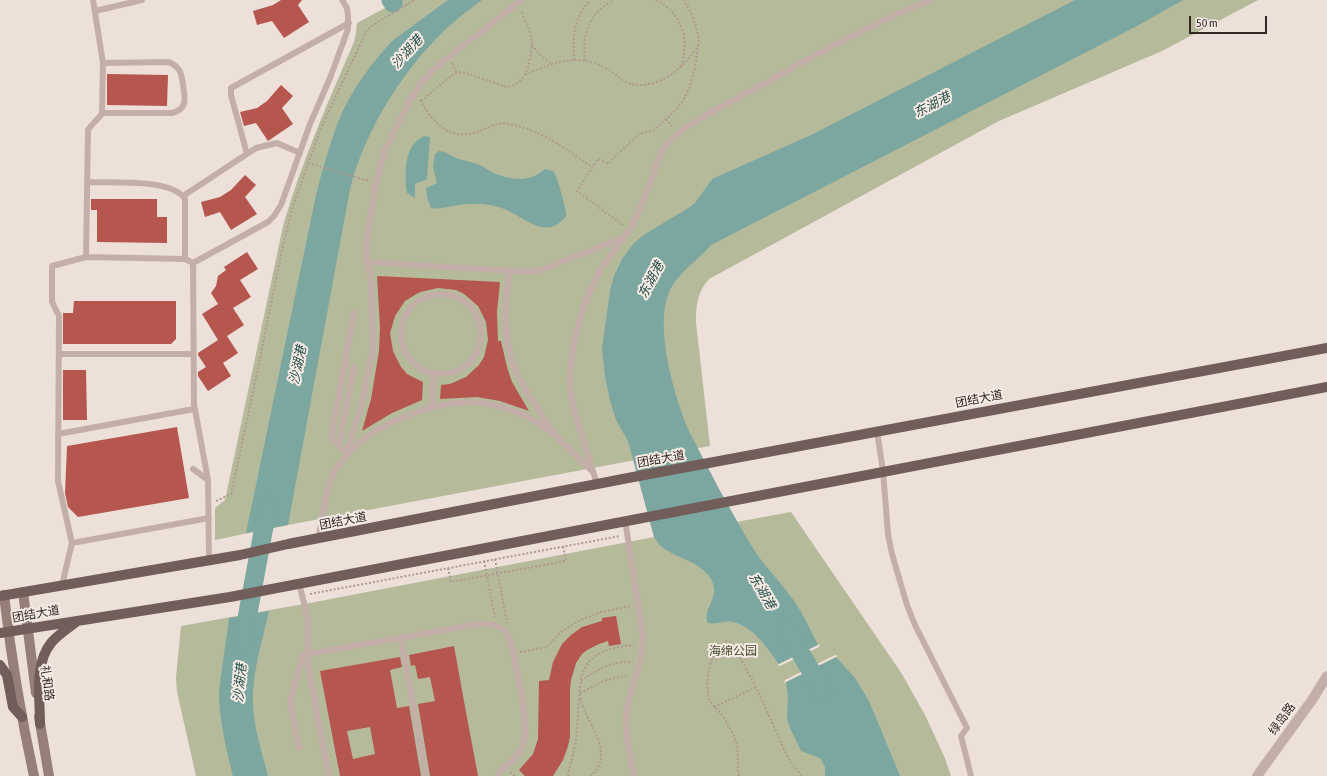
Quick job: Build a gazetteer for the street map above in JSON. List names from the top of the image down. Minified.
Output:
{"streets":{"main road":["团结大道"],"street":["礼和路","绿岛路"]},"crossings":[["团结大道","礼和路"]],"water":["沙湖港","东湖港"],"parks":["海绵公园"],"scale_bar":"50 m"}
